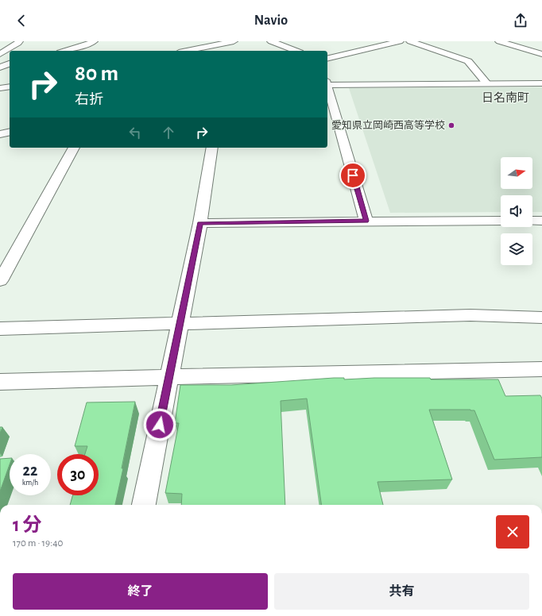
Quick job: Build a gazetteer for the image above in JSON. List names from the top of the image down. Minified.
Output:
{"districts":["日名南町"],"places":["愛知県立岡崎西高等学校"],"north":"right","page":{"header":"Navio","turn":["80 m","右折"],"speed":"22 km/h","limit":"30","heading":["1 分","170 m · 19:40"],"buttons":["終了","共有"]}}
